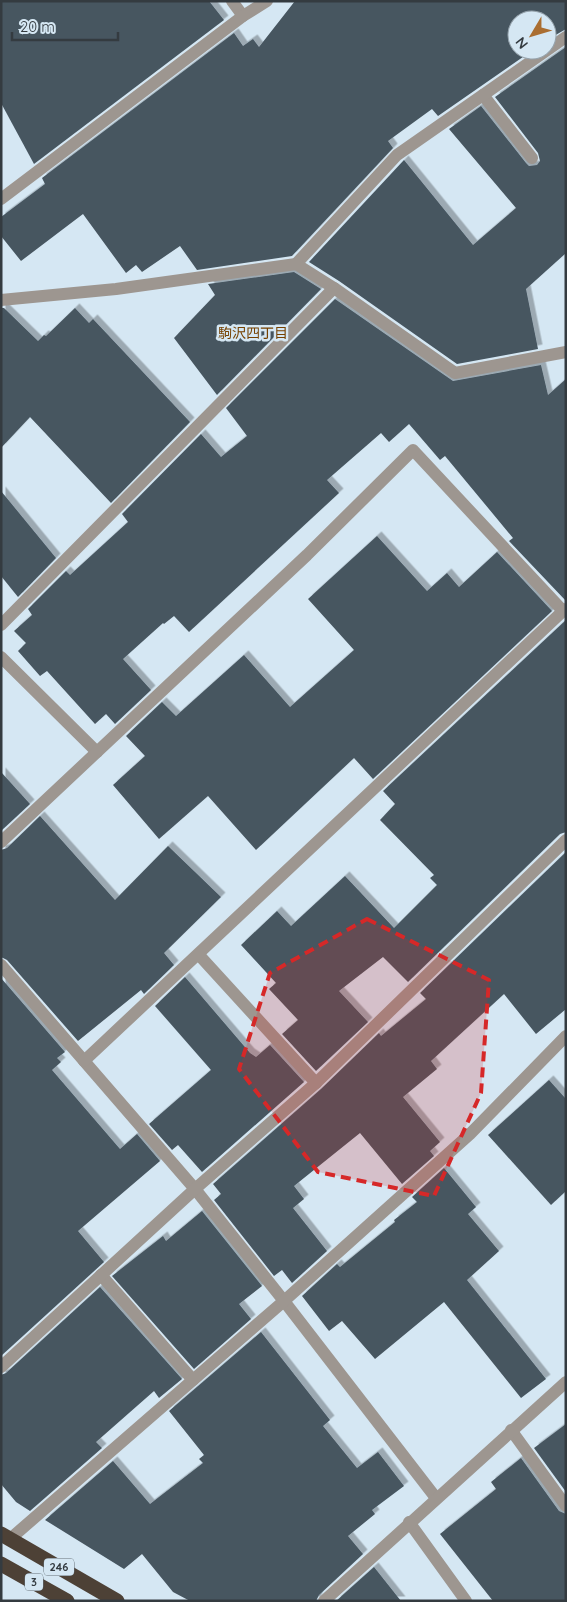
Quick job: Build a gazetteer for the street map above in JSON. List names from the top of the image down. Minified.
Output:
{"streets":{"highway":["246","3"]},"districts":["駒沢四丁目"],"scale_bar":"20 m","north":"bottom left"}
